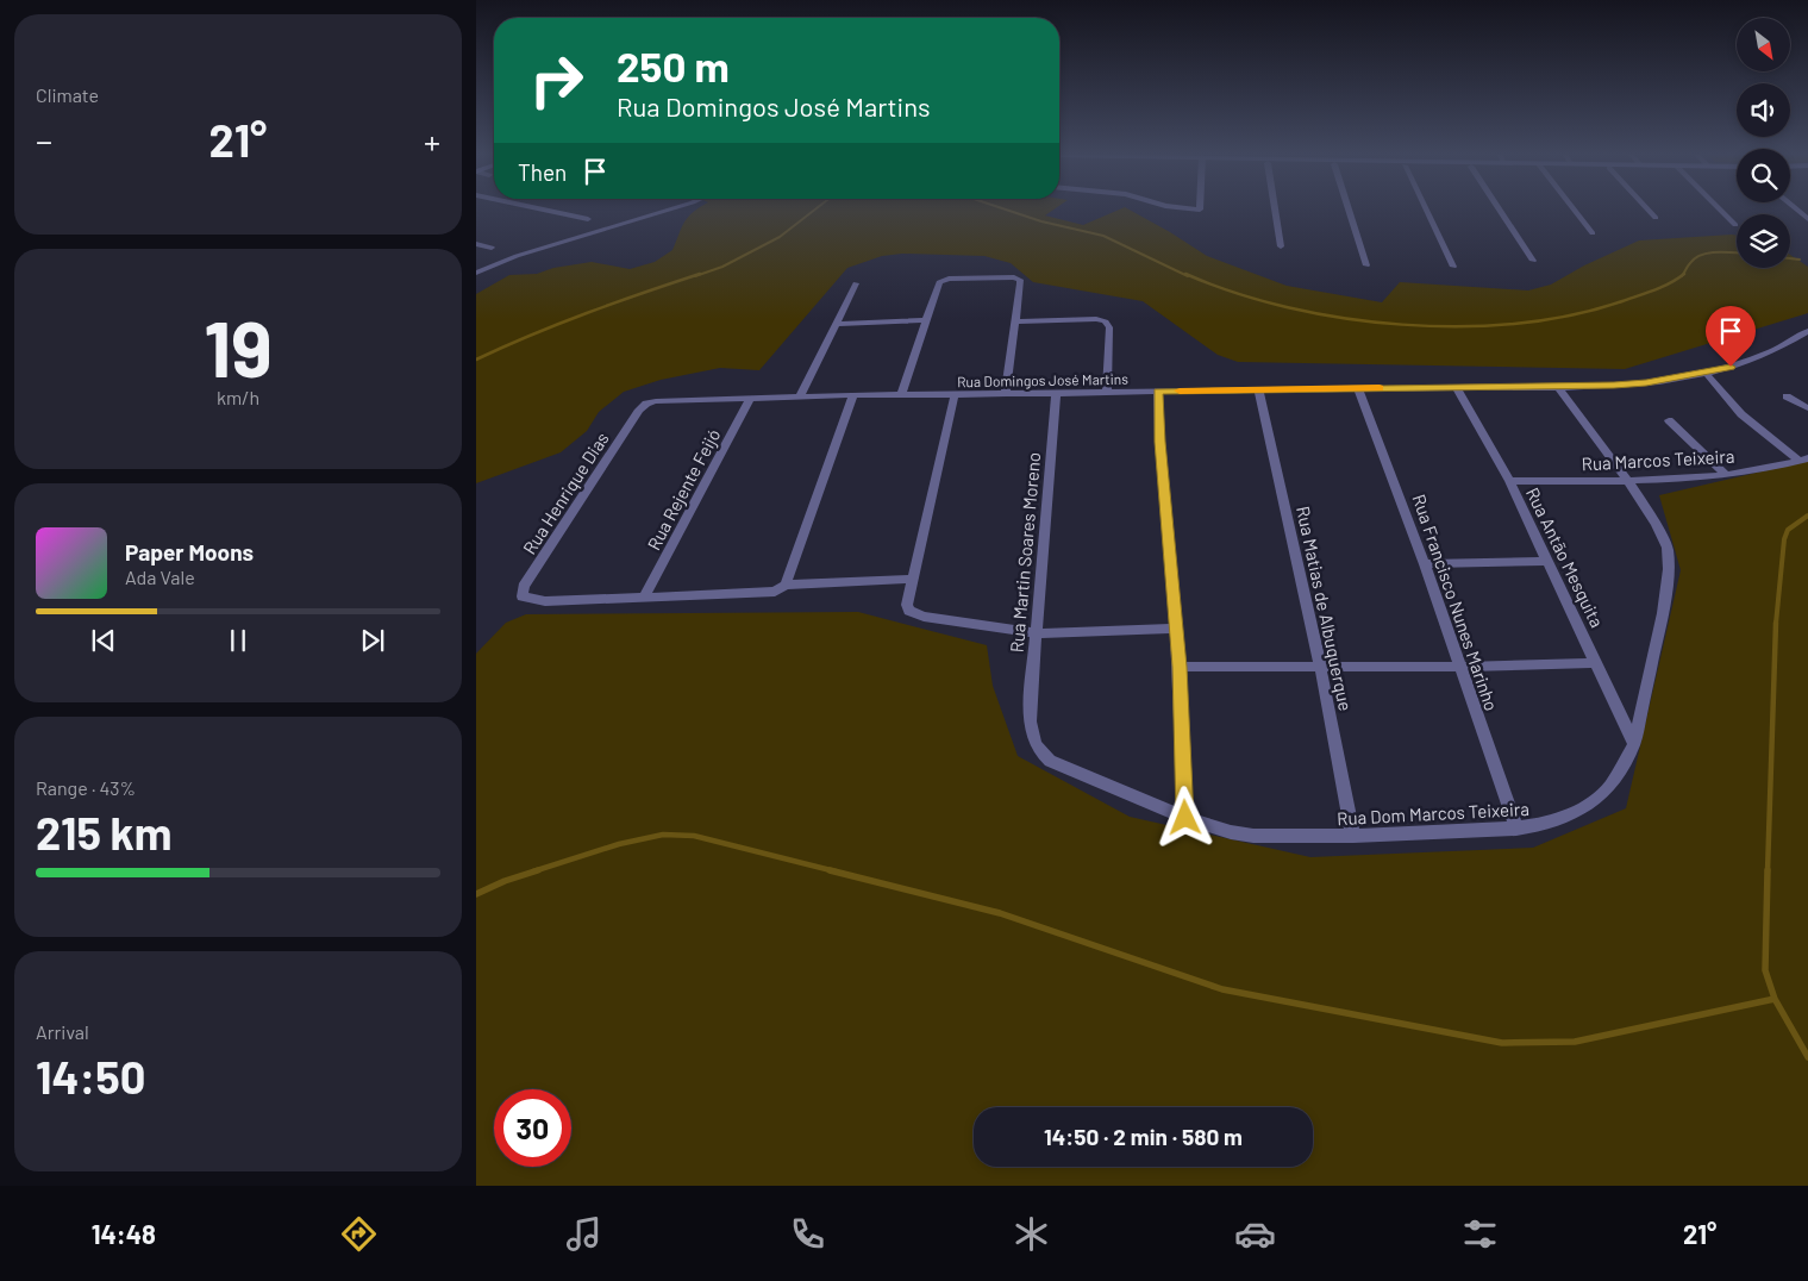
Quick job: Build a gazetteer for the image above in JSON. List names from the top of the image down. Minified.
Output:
{"streets":{"street":["Rua Domingos José Martins","Rua Marcos Teixeira","Rua Rejente Feijó","Rua Henrique Dias","Rua Martin Soares Moreno","Rua Antão Mesquita","Rua Francisco Nunes Marinho","Rua Matias de Albuquerque","Rua Dom Marcos Teixeira"]},"crossings":[["Rua Domingos José Martins","Rua Rejente Feijó"],["Rua Domingos José Martins","Rua Henrique Dias"],["Rua Domingos José Martins","Rua Martin Soares Moreno"],["Rua Domingos José Martins","Rua Antão Mesquita"],["Rua Domingos José Martins","Rua Francisco Nunes Marinho"],["Rua Domingos José Martins","Rua Matias de Albuquerque"],["Rua Domingos José Martins","Rua Dom Marcos Teixeira"],["Rua Marcos Teixeira","Rua Antão Mesquita"],["Rua Marcos Teixeira","Rua Dom Marcos Teixeira"],["Rua Rejente Feijó","Rua Henrique Dias"],["Rua Martin Soares Moreno","Rua Dom Marcos Teixeira"],["Rua Antão Mesquita","Rua Dom Marcos Teixeira"],["Rua Francisco Nunes Marinho","Rua Dom Marcos Teixeira"],["Rua Matias de Albuquerque","Rua Dom Marcos Teixeira"]],"north":"bottom right","page":{"tile":["Climate",["19","km/h"],["Range · 43%","215 km"],["Arrival","14:50"]],"turn":["250 m","Rua Domingos José Martins"],"heat":["−","21°","+"],"then":"Then","song":["Paper Moons","Ada Vale"],"limit":"30","trip":"14:50 · 2 min · 580 m","tabs":["14:48","21°"]}}
